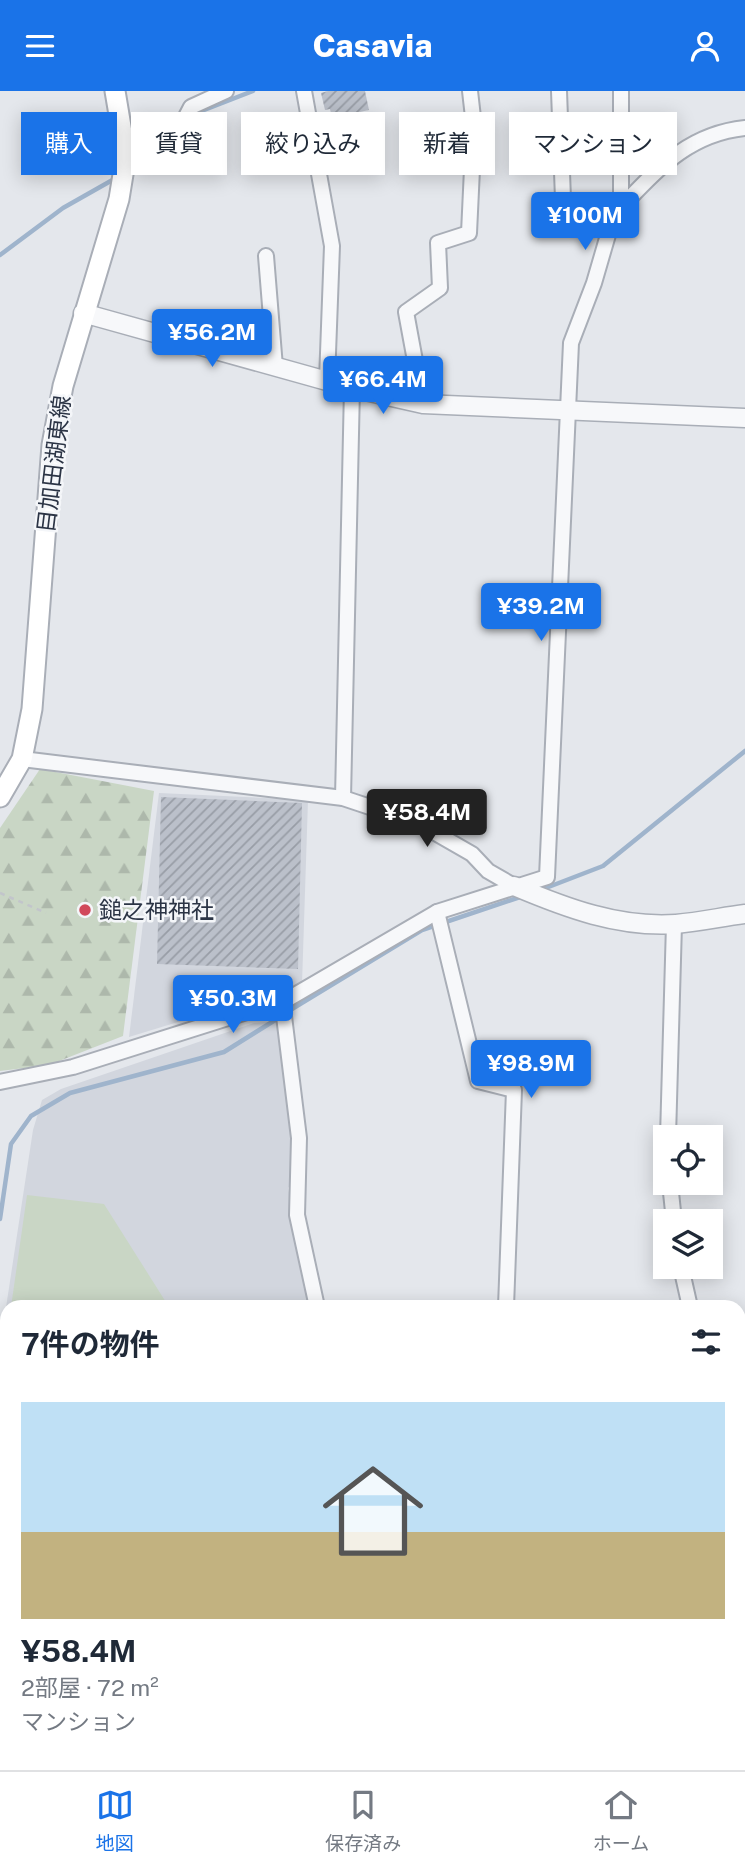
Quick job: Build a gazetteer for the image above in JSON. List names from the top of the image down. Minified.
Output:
{"streets":{"main road":["目加田湖東線"]},"places":["鎚之神神社"],"page":{"header":"Casavia","chip":["購入","賃貸","絞り込み","新着","マンション"],"price":["¥100M","¥56.2M","¥66.4M","¥39.2M","¥58.4M","¥50.3M","¥98.9M"],"heading":"7件の物件","list":[{"name":"¥58.4M","note":"2部屋 · 72 m² · マンション"}],"tabs":["地図","保存済み","ホーム"]}}
